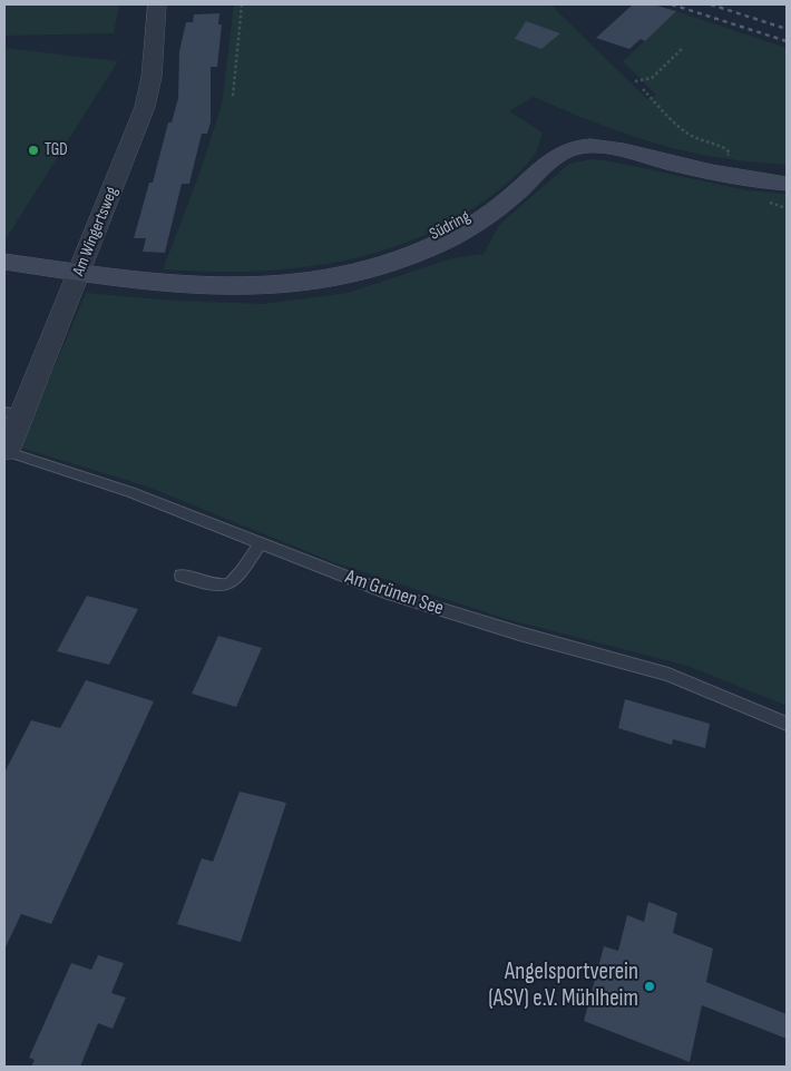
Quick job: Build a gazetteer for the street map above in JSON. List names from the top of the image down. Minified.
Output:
{"streets":{"street":["Südring","Am Wingertsweg"],"lane":["Am Grünen See"]},"crossings":[["Südring","Am Wingertsweg"],["Am Wingertsweg","Am Grünen See"]],"places":["TGD","Angelsportverein (ASV) e.V. Mühlheim"]}
